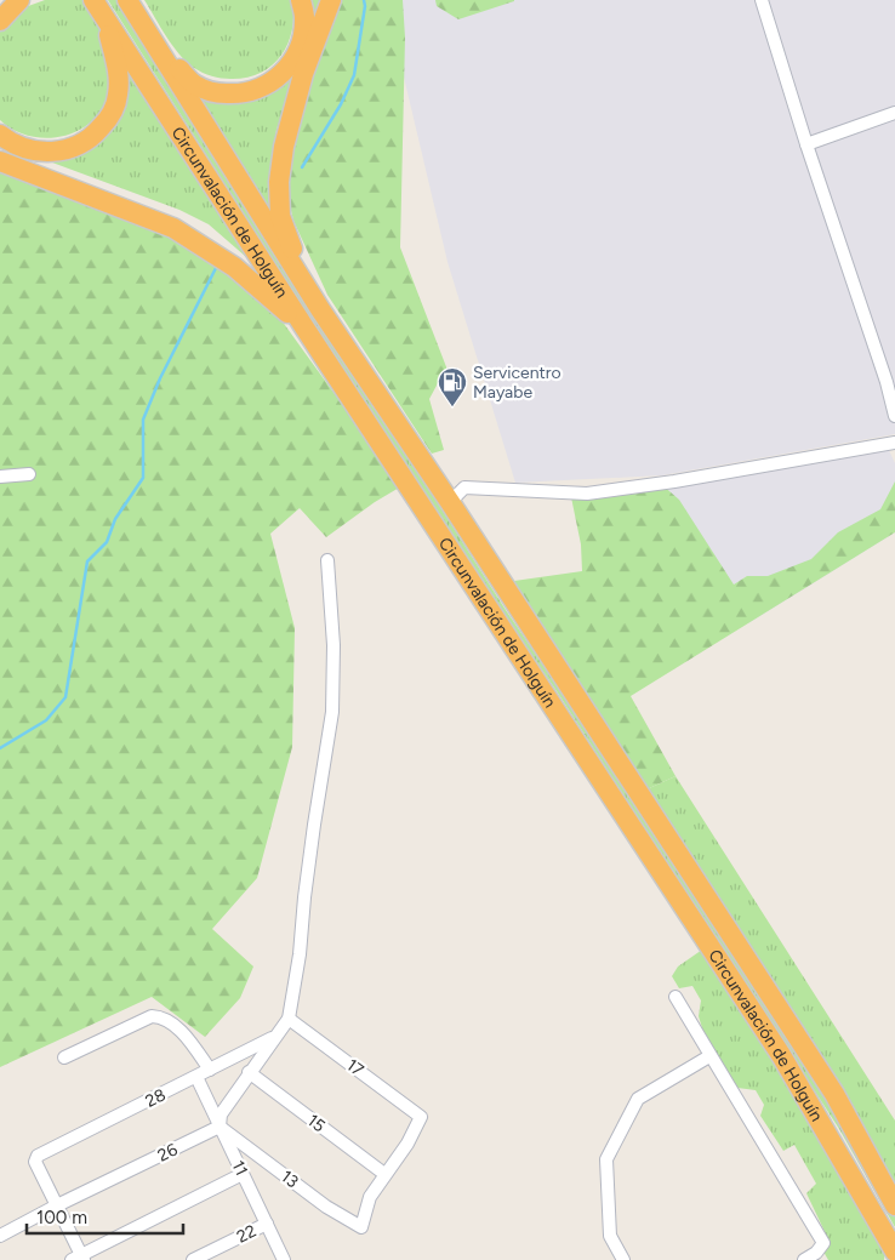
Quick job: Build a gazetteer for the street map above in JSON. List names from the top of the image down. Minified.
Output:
{"streets":{"highway":["Circunvalación de Holguín"],"street":["17","28","15","26","11","13","22"]},"crossings":[["17","15"],["17","13"],["28","26"],["28","11"],["15","13"],["26","11"],["26","13"],["11","13"],["11","22"]],"places":{"fuel station":["Servicentro Mayabe"]},"scale_bar":"100 m"}
